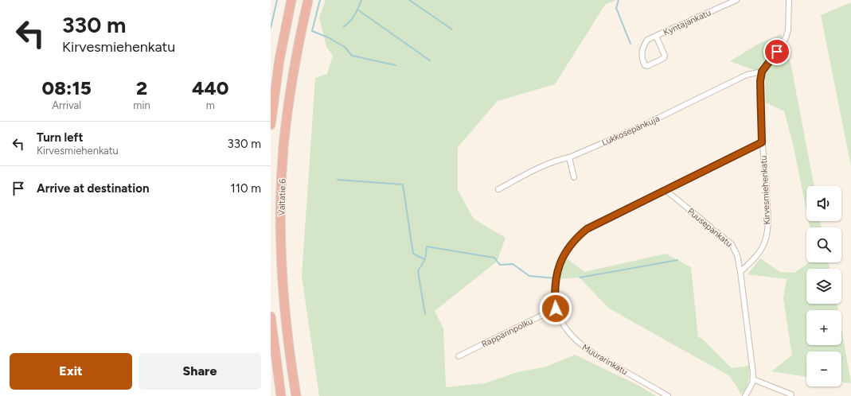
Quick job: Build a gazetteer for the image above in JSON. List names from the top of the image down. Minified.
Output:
{"streets":{"highway":["Valtatie 6"],"street":["Kyntäjänkatu","Lukkosepänkuja","Kirvesmiehenkatu","Puusepänkatu","Rapparinpolku","Muurarinkatu"]},"crossings":[["Lukkosepänkuja","Kirvesmiehenkatu"],["Kirvesmiehenkatu","Puusepänkatu"],["Kirvesmiehenkatu","Muurarinkatu"],["Puusepänkatu","Muurarinkatu"],["Rapparinpolku","Muurarinkatu"]],"page":{"turn":["330 m","Kirvesmiehenkatu"],"eta":["08:15","Arrival","2","min","440","m"],"list":[{"name":"Turn left","note":"Kirvesmiehenkatu","value":"330 m"},{"name":"Arrive at destination","value":"110 m"}],"map_buttons":["+","−"],"buttons":["Exit","Share"]}}
